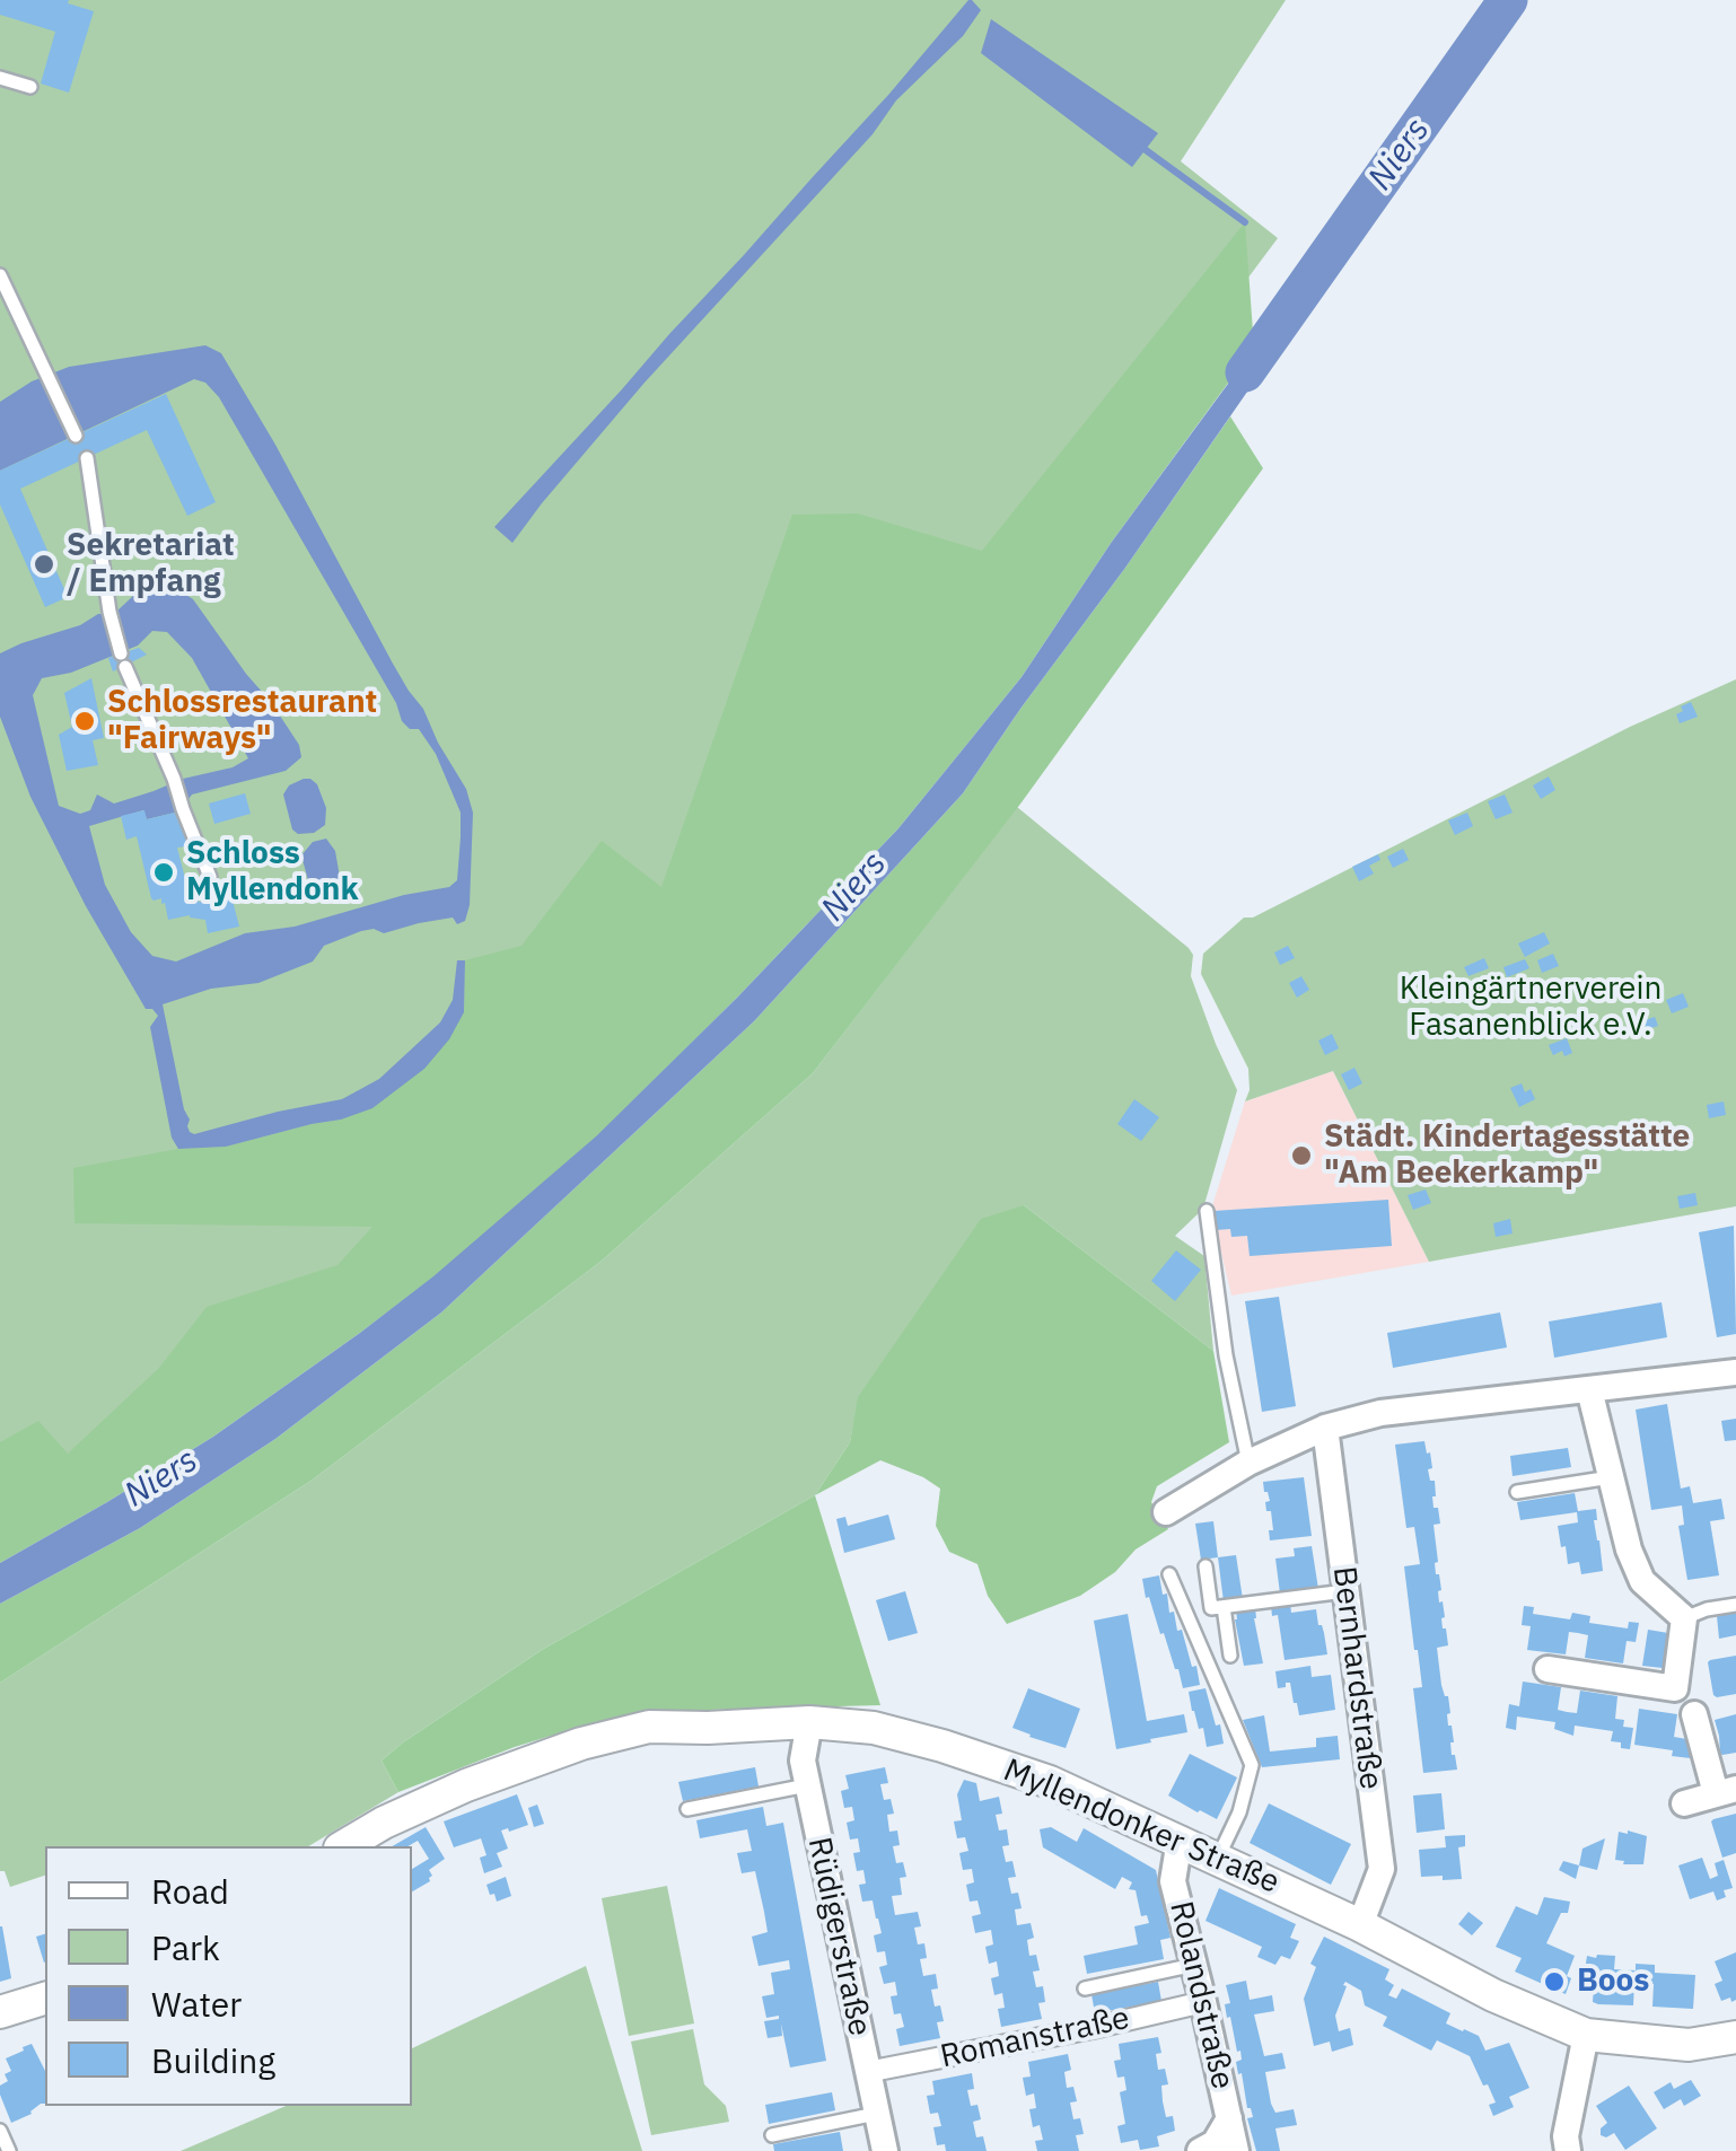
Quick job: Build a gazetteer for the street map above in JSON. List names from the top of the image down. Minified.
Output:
{"streets":{"street":["Bernhardstraße","Myllendonker Straße","Rüdigerstraße","Rolandstraße","Romanstraße"]},"crossings":[["Bernhardstraße","Myllendonker Straße"],["Myllendonker Straße","Rüdigerstraße"],["Myllendonker Straße","Rolandstraße"],["Rüdigerstraße","Romanstraße"],["Rolandstraße","Romanstraße"]],"water":["Niers"],"parks":["Kleingärtnerverein Fasanenblick e.V."],"places":["Sekretariat / Empfang","Schlossrestaurant \"Fairways\"","Schloss Myllendonk","Städt. Kindertagesstätte \"Am Beekerkamp\"","Boos"],"legend":["Road","Park","Water","Building"]}
